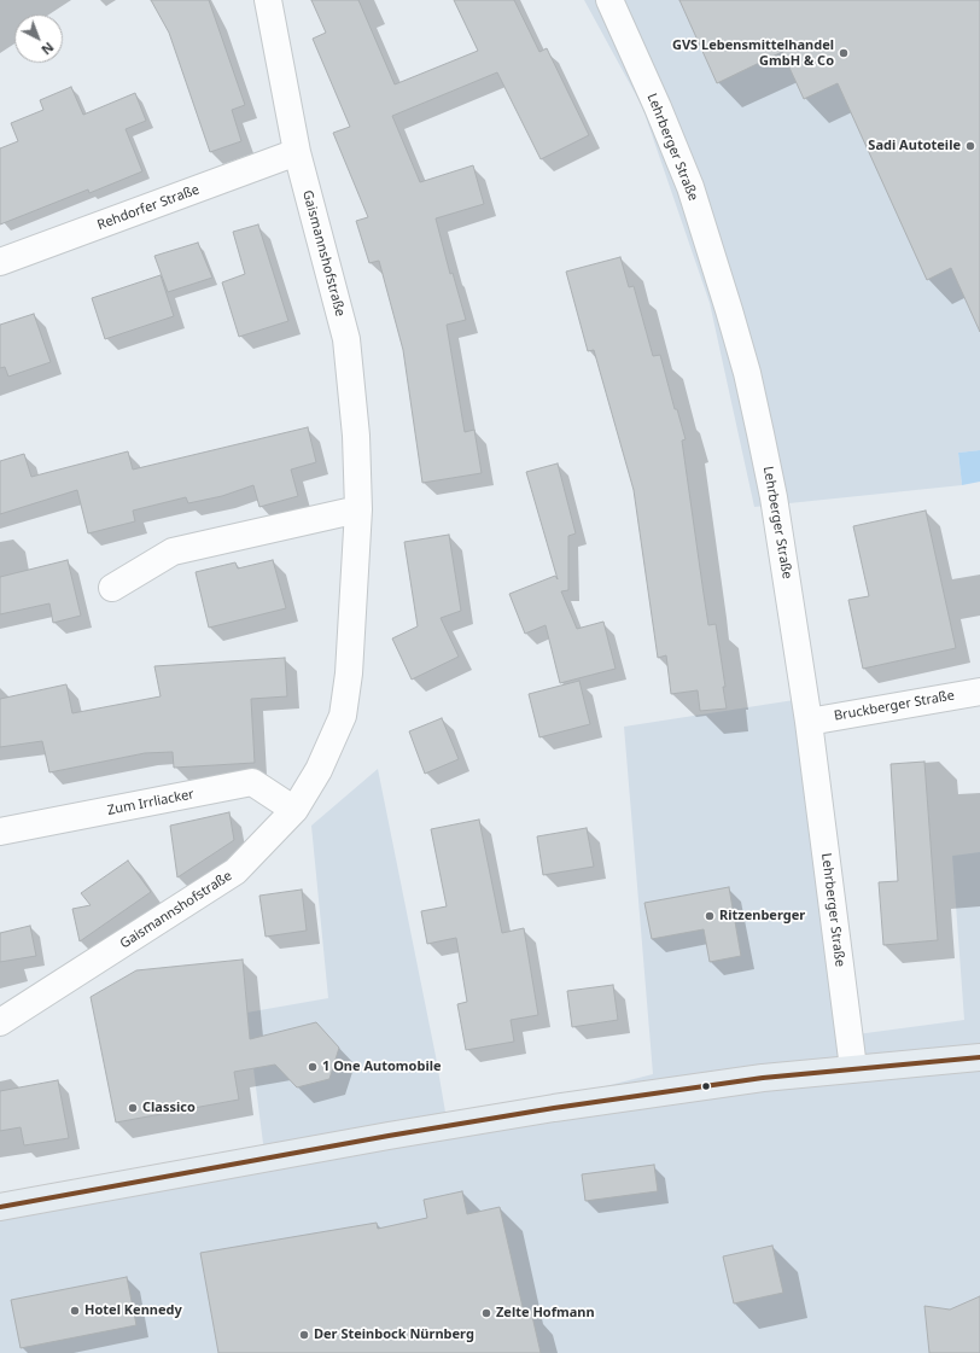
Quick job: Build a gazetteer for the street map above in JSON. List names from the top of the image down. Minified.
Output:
{"streets":{"street":["Lehrberger Straße","Rehdorfer Straße","Gaismannshofstraße","Bruckberger Straße","Zum Irrliacker"]},"crossings":[["Lehrberger Straße","Bruckberger Straße"],["Rehdorfer Straße","Gaismannshofstraße"],["Gaismannshofstraße","Zum Irrliacker"]],"places":["GVS Lebensmittelhandel GmbH & Co","Sadi Autoteile","Ritzenberger","1 One Automobile","Classico","Hotel Kennedy","Zelte Hofmann","Der Steinbock Nürnberg"],"north":"bottom right"}
